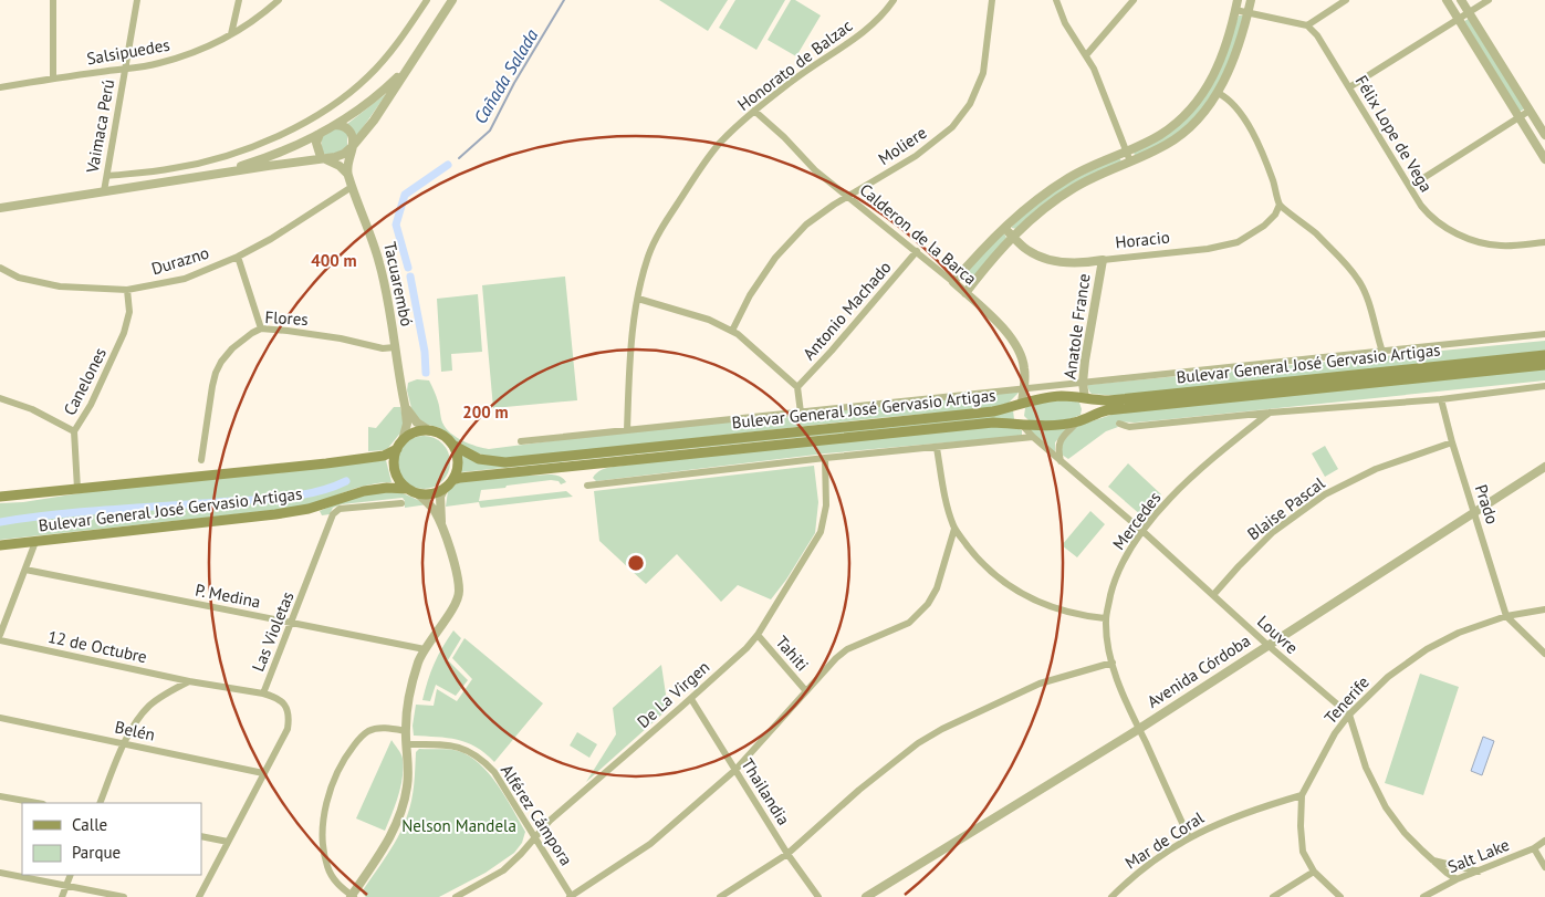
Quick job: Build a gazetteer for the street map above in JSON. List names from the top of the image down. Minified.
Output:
{"streets":{"main road":["Bulevar General José Gervasio Artigas"],"street":["Salsipuedes","Honorato de Balzac","Vaimaca Perú","Félix Lope de Vega","Moliere","Calderon de la Barca","Horacio","Durazno","Tacuarembó","Antonio Machado","Flores","Anatole France","Canelones","Prado","Blaise Pascal","Mercedes","P. Medina","Las Violetas","Louvre","12 de Octubre","Tahiti","Avenida Córdoba","De La Virgen","Tenerife","Belén","Thailandia","Alférez Cámpora","Mar de Coral","Salt Lake"]},"crossings":[["Salsipuedes","Vaimaca Perú"],["Honorato de Balzac","Calderon de la Barca"],["Honorato de Balzac","Bulevar General José Gervasio Artigas"],["Moliere","Calderon de la Barca"],["Calderon de la Barca","Antonio Machado"],["Calderon de la Barca","Bulevar General José Gervasio Artigas"],["Horacio","Anatole France"],["Durazno","Tacuarembó"],["Durazno","Canelones"],["Tacuarembó","Flores"],["Tacuarembó","Bulevar General José Gervasio Artigas"],["Anatole France","Bulevar General José Gervasio Artigas"],["Bulevar General José Gervasio Artigas","Canelones"],["Bulevar General José Gervasio Artigas","Louvre"],["Prado","Blaise Pascal"],["Prado","Avenida Córdoba"],["Prado","Tenerife"],["Blaise Pascal","Louvre"],["Mercedes","Louvre"],["Mercedes","Avenida Córdoba"],["Mercedes","Mar de Coral"],["P. Medina","Las Violetas"],["Las Violetas","12 de Octubre"],["Las Violetas","Belén"],["Louvre","Avenida Córdoba"],["Louvre","Tenerife"],["Tahiti","De La Virgen"],["De La Virgen","Thailandia"],["De La Virgen","Alférez Cámpora"],["Tenerife","Mar de Coral"]],"water":["Cañada Salada"],"parks":["Nelson Mandela"],"legend":["Calle","Parque"],"rings":["400 m","200 m"]}
